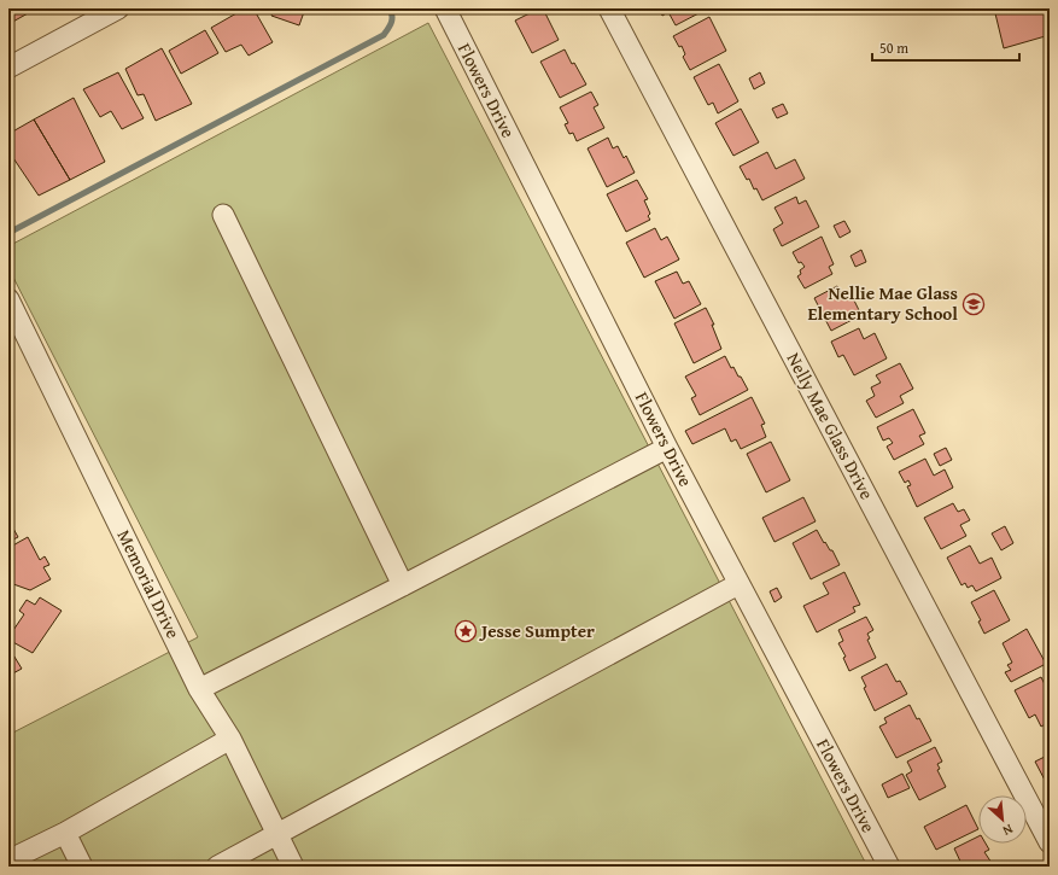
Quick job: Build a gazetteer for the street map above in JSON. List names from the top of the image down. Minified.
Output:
{"streets":{"street":["Flowers Drive","Nelly Mae Glass Drive","Memorial Drive"]},"places":{"school or university":["Nellie Mae Glass Elementary School"],"place":["Jesse Sumpter"]},"scale_bar":"50 m","north":"bottom right"}
